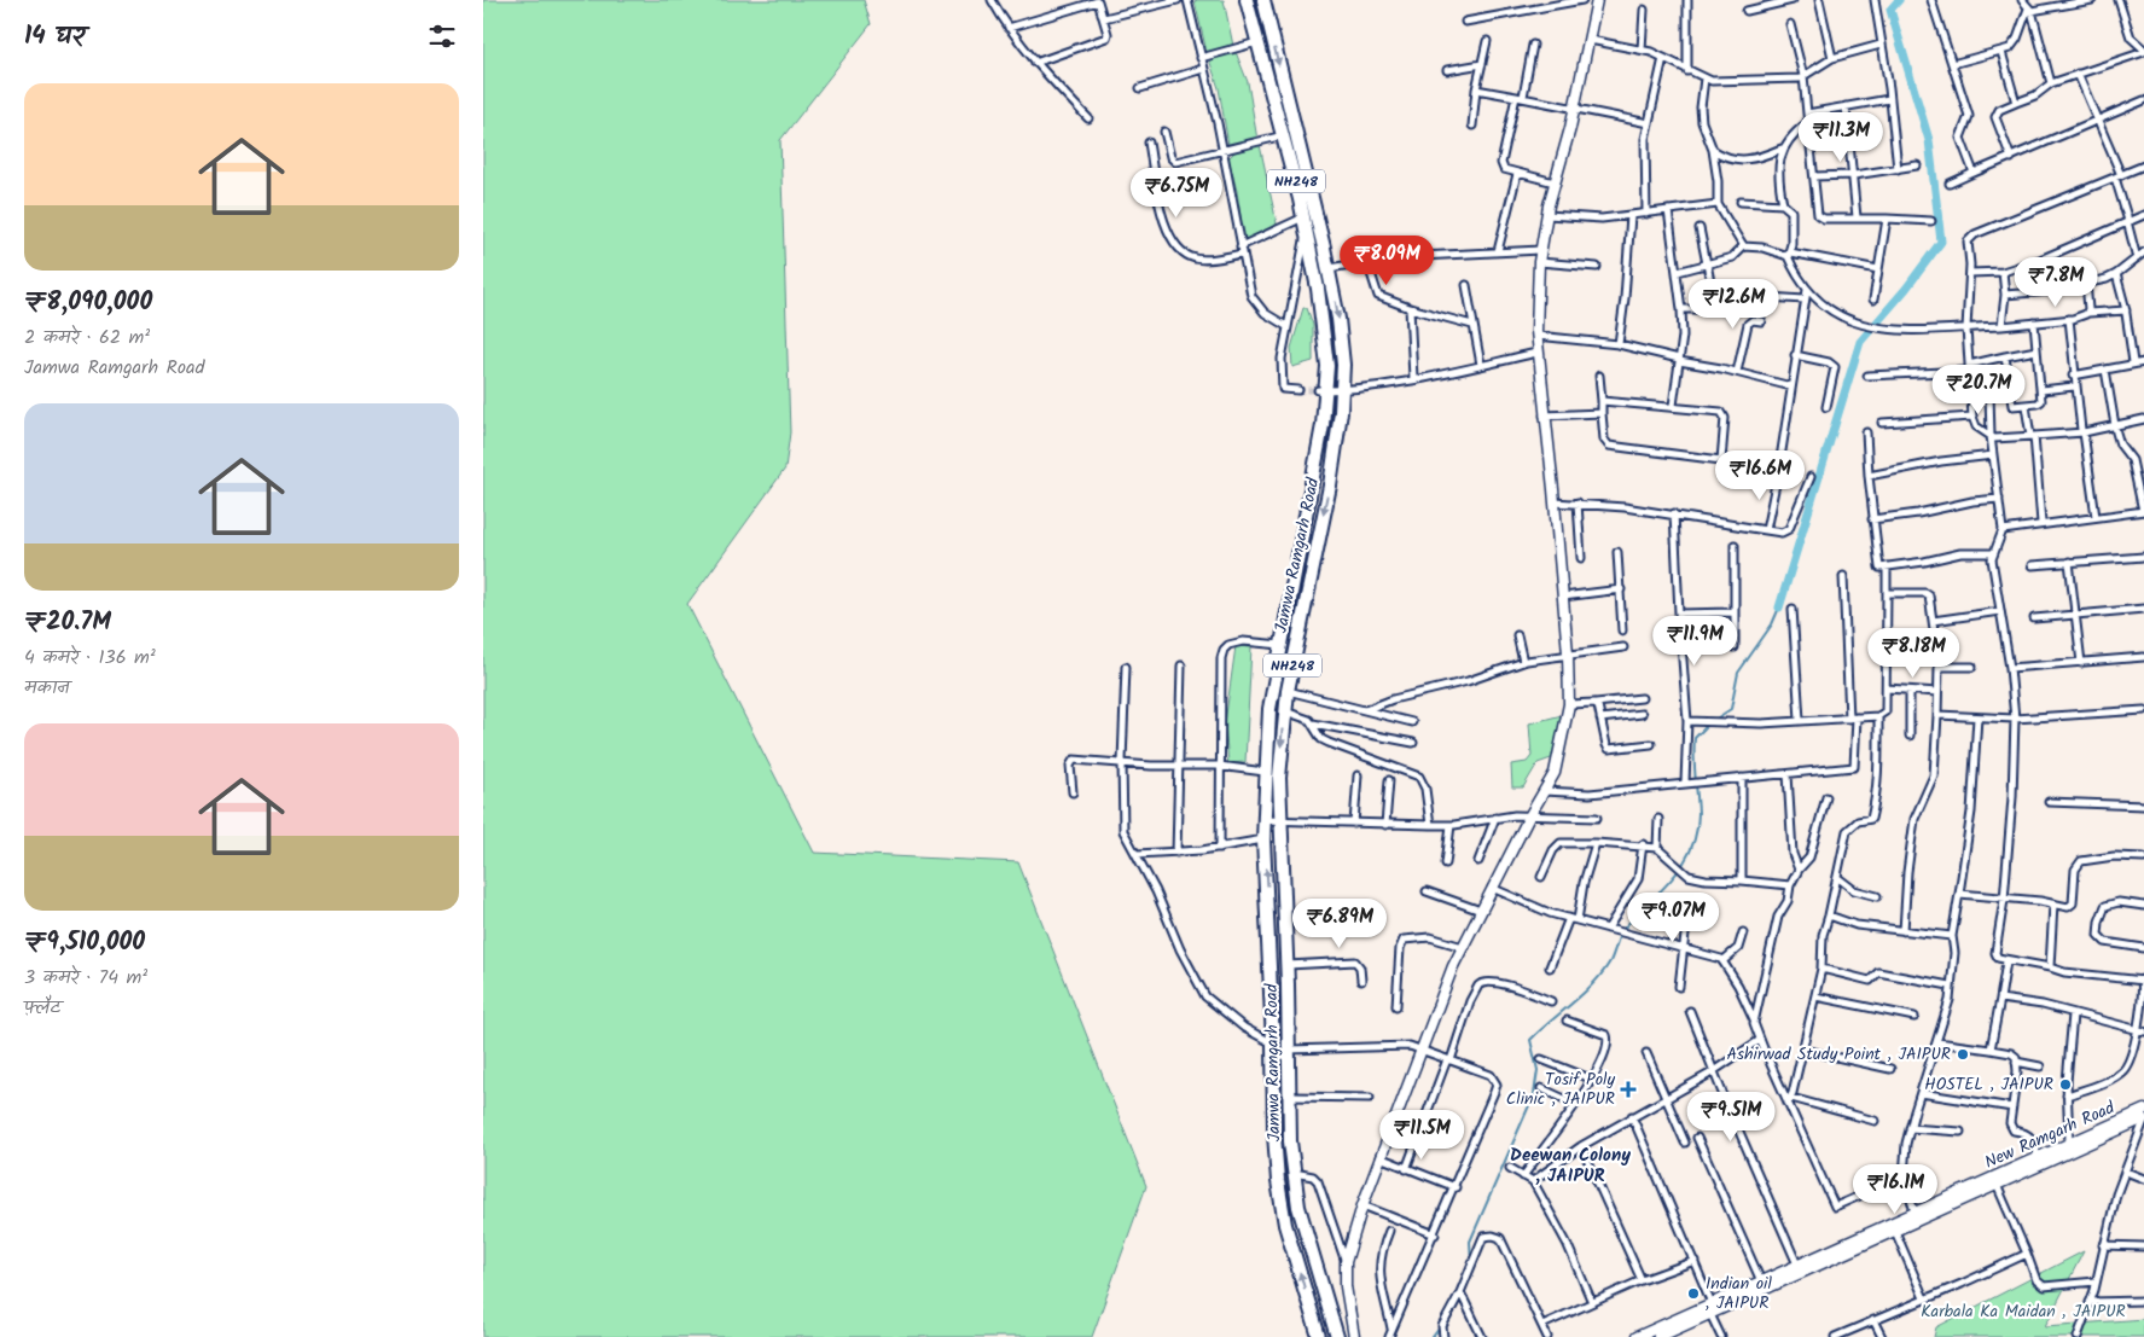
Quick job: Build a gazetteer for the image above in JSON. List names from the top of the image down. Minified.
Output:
{"streets":{"highway":["NH248","Jamwa Ramgarh Road"],"street":["New Ramgarh Road"]},"districts":["Deewan Colony , JAIPUR"],"parks":["Karbala Ka Maidan , JAIPUR"],"places":{"other":["Ashirwad Study Point , JAIPUR","HOSTEL , JAIPUR","Indian oil , JAIPUR"],"health":["Tosif Poly Clinic , JAIPUR"]},"page":{"heading":"14 घर","list":[{"name":"₹8,090,000","note":"2 कमरे · 62 m² · Jamwa Ramgarh Road"},{"name":"₹20.7M","note":"4 कमरे · 136 m² · मकान"},{"name":"₹9,510,000","note":"3 कमरे · 74 m² · फ़्लैट"}],"price":["₹11.3M","₹6.75M","₹8.09M","₹7.8M","₹12.6M","₹20.7M","₹16.6M","₹11.9M","₹8.18M","₹9.07M","₹6.89M","₹9.51M","₹11.5M","₹16.1M"]}}
